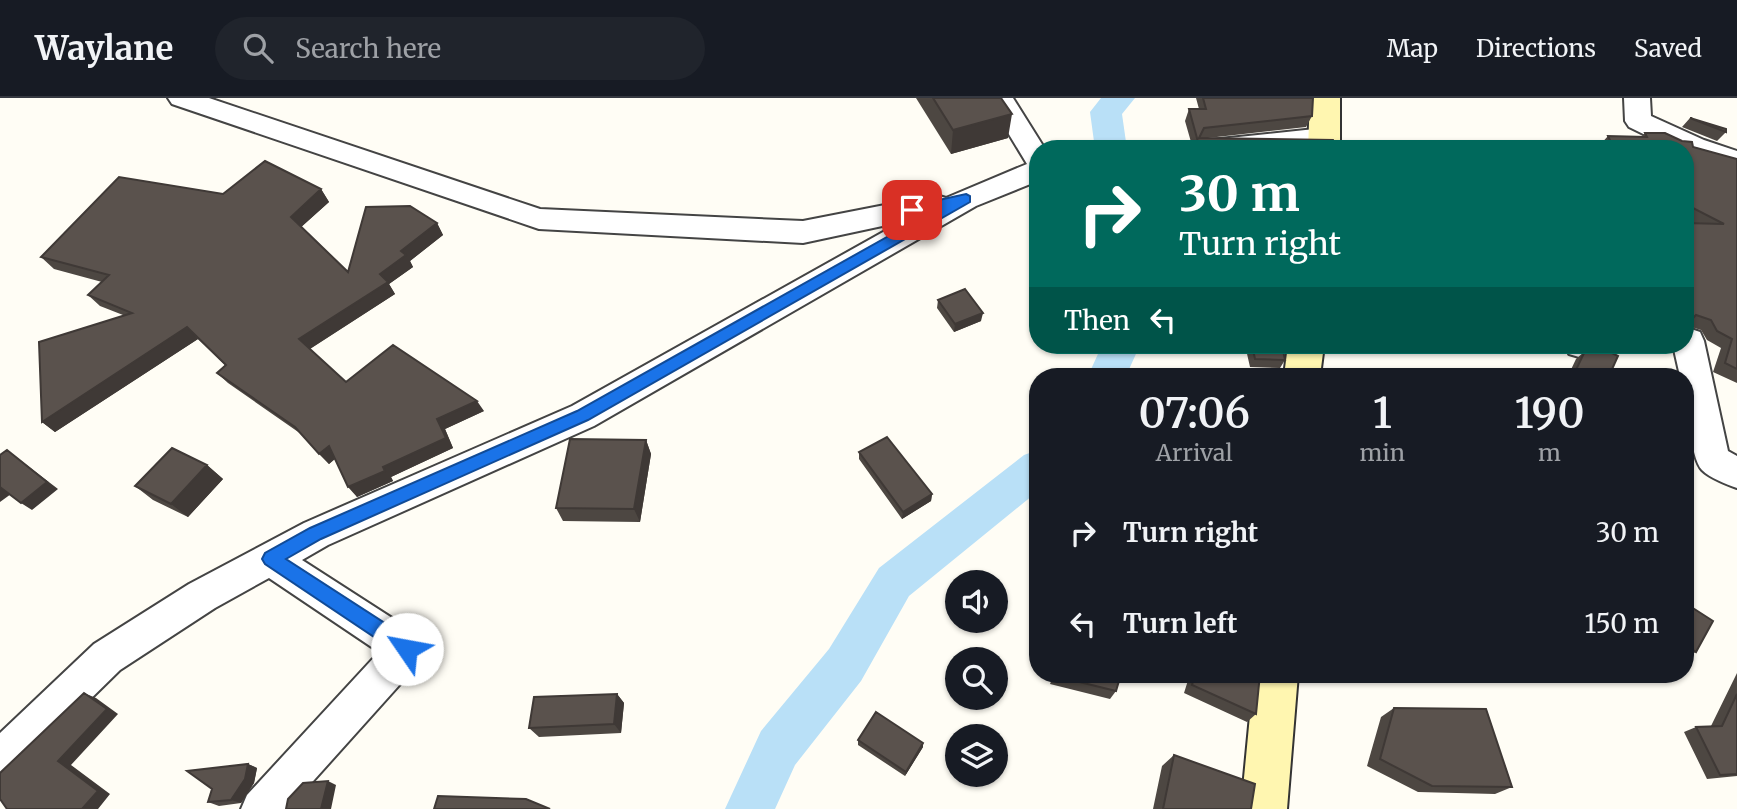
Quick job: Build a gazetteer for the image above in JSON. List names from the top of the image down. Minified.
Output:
{"page":{"header":"Waylane","search":"Search here","nav":["Map","Directions","Saved"],"turn":["30 m","Turn right"],"then":"Then","eta":["07:06","Arrival","1","min","190","m"],"list":[{"name":"Turn right","value":"30 m"},{"name":"Turn left","value":"150 m"}]}}
